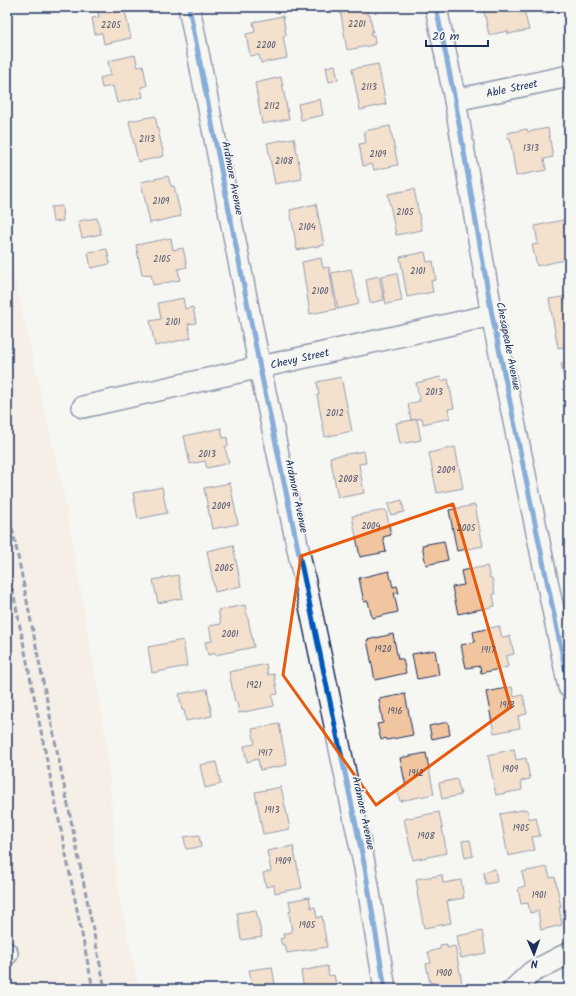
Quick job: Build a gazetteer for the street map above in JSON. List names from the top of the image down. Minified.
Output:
{"streets":{"street":["Able Street","Ardmore Avenue","Chesapeake Avenue","Chevy Street"]},"crossings":[["Able Street","Chesapeake Avenue"],["Ardmore Avenue","Chevy Street"],["Chesapeake Avenue","Chevy Street"]],"house_numbers":["2201","2205","2200","2113","2112","2113","1313","2109","2108","2109","2105","2104","2105","2101","2100","2101","2013","2012","2013","2009","2008","2009","2004","2005","2005","2001","1920","1917","1921","1913","1916","1917","1909","1912","1913","1905","1908","1909","1901","1905","1900"],"scale_bar":"20 m","north":"bottom"}
